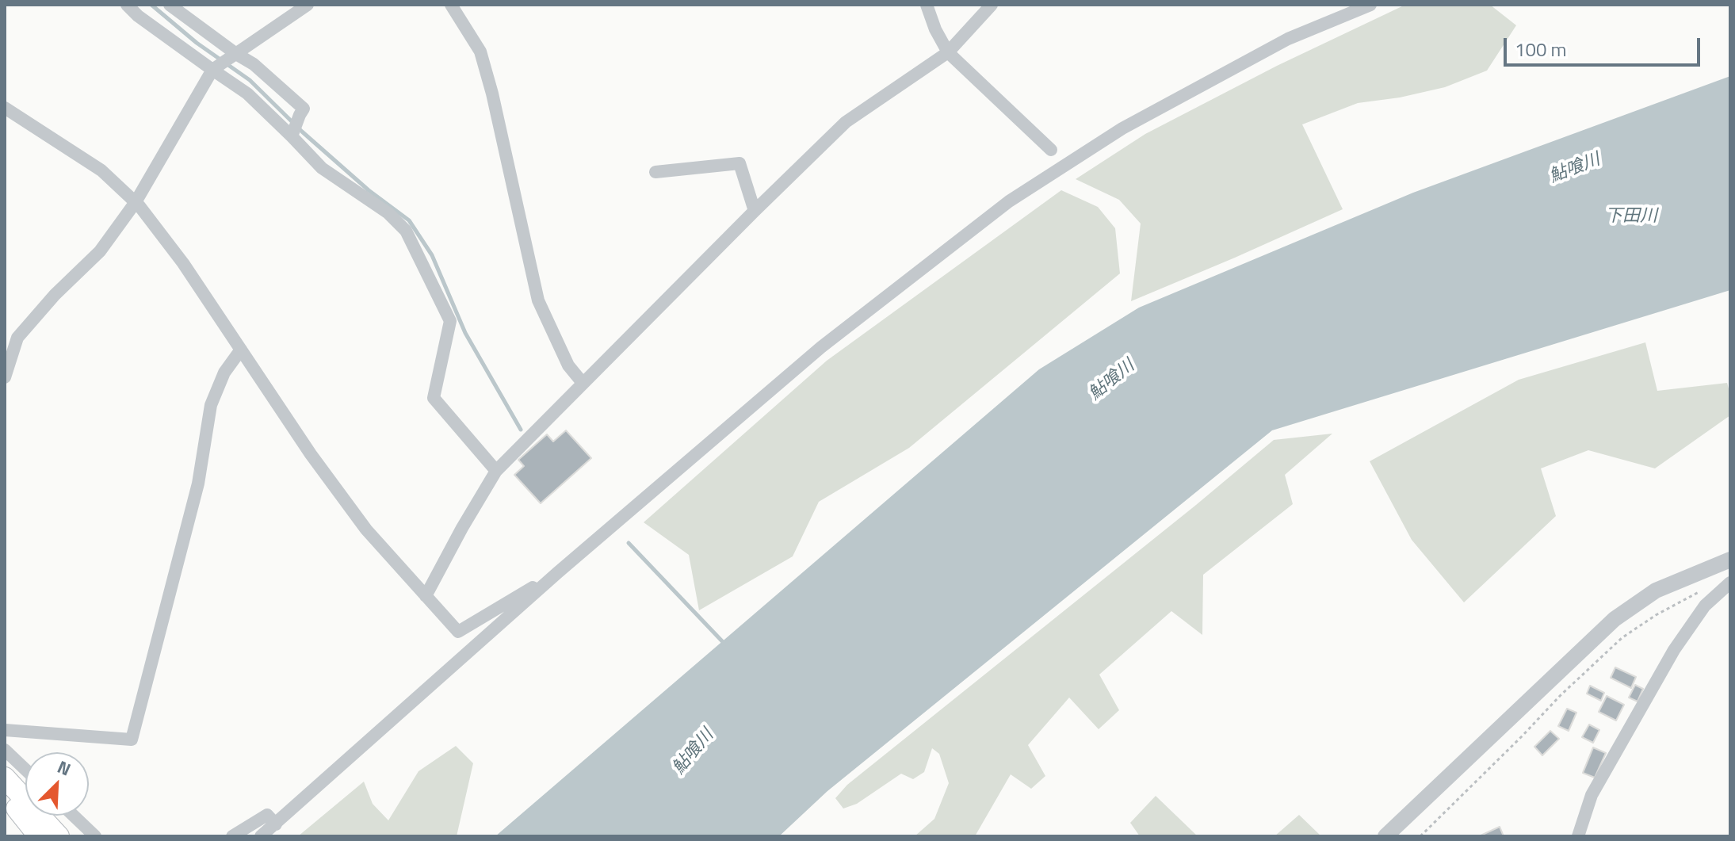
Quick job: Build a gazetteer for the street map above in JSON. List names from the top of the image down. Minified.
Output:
{"water":["鮎喰川","下田川"],"scale_bar":"100 m","north":"top right"}
